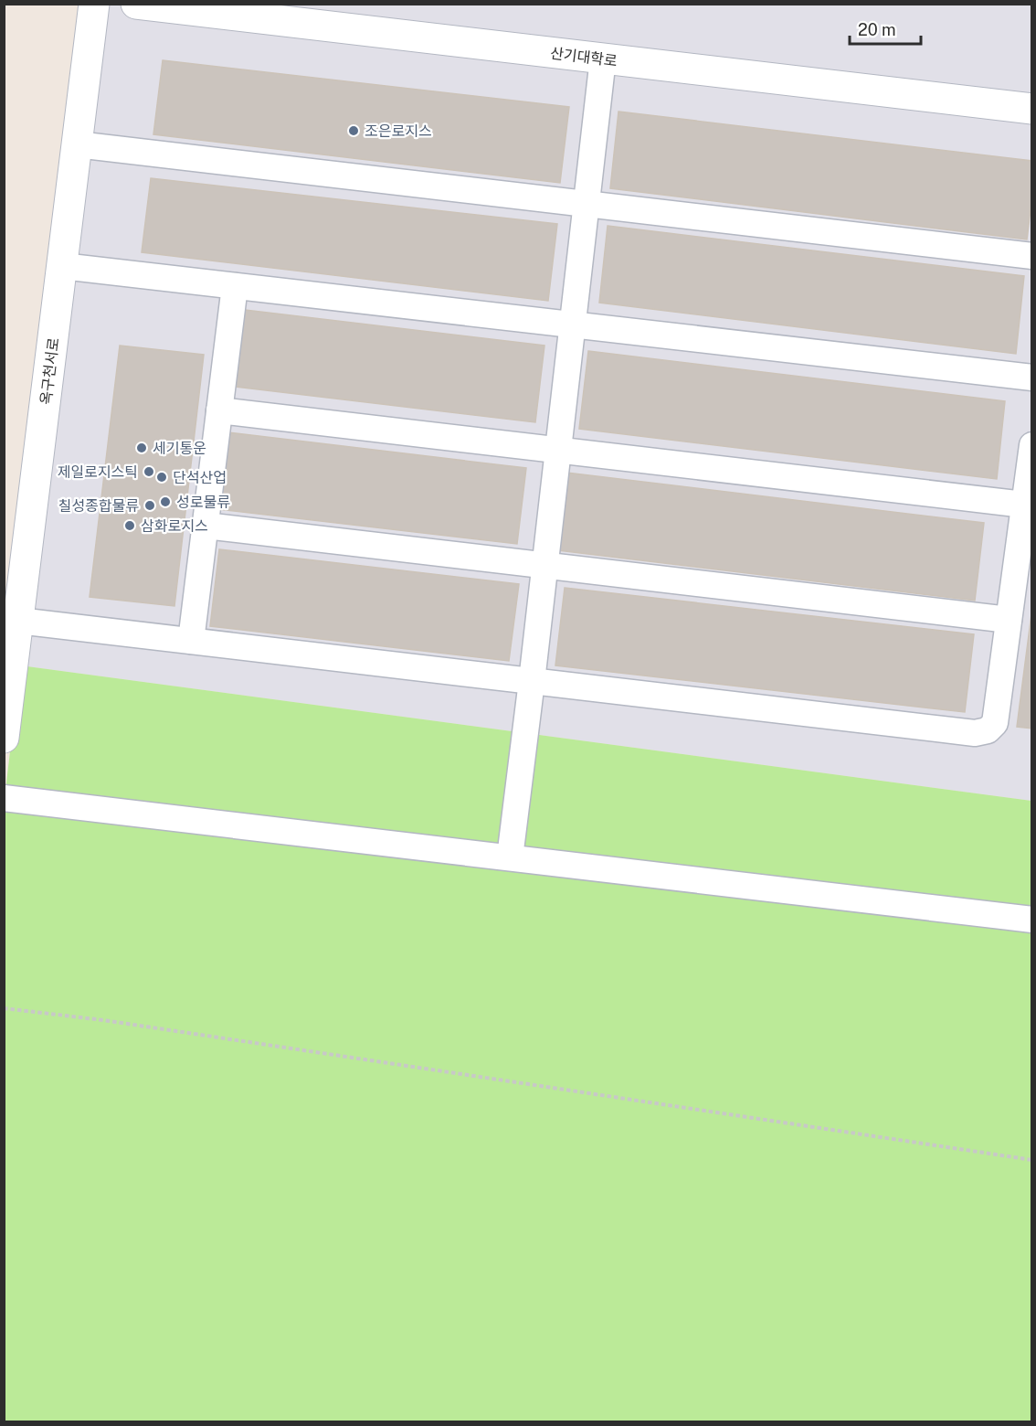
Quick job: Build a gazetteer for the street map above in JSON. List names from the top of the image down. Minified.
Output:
{"streets":{"street":["산기대학로","옥구천서로"]},"places":["조은로지스","세기통운","제일로지스틱","단석산업","성로물류","칠성종합물류","삼화로지스"],"scale_bar":"20 m"}
